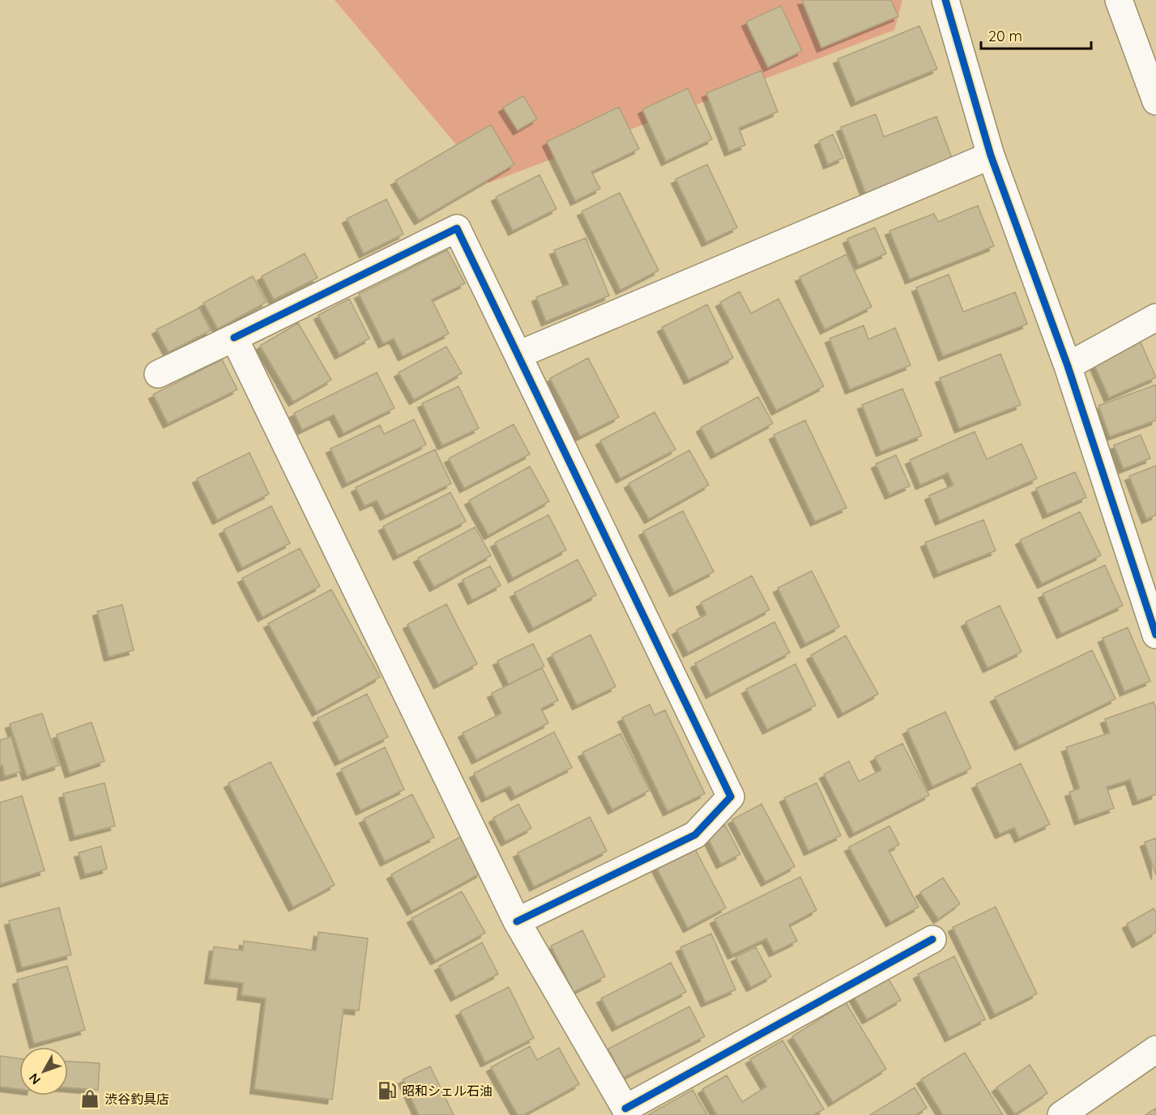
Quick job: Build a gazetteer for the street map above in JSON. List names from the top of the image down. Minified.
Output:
{"places":{"fuel station":["昭和シェル石油"],"shop":["渋谷釣具店"]},"scale_bar":"20 m","north":"bottom left"}
